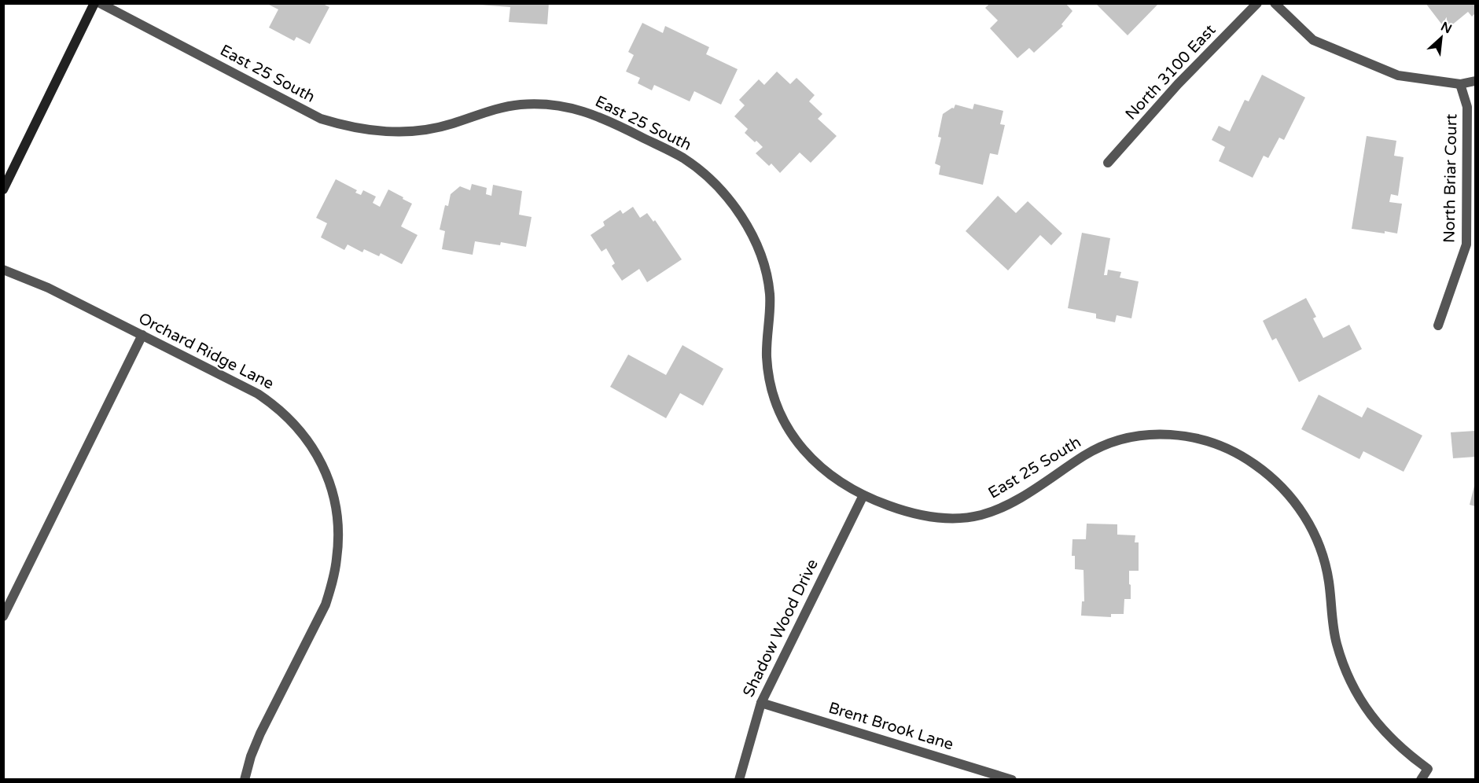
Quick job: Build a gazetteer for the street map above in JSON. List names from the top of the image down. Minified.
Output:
{"streets":{"street":["North 3100 East","East 25 South","North Briar Court","Orchard Ridge Lane","Shadow Wood Drive","Brent Brook Lane"]},"crossings":[["East 25 South","Shadow Wood Drive"],["Shadow Wood Drive","Brent Brook Lane"]],"north":"top right"}
